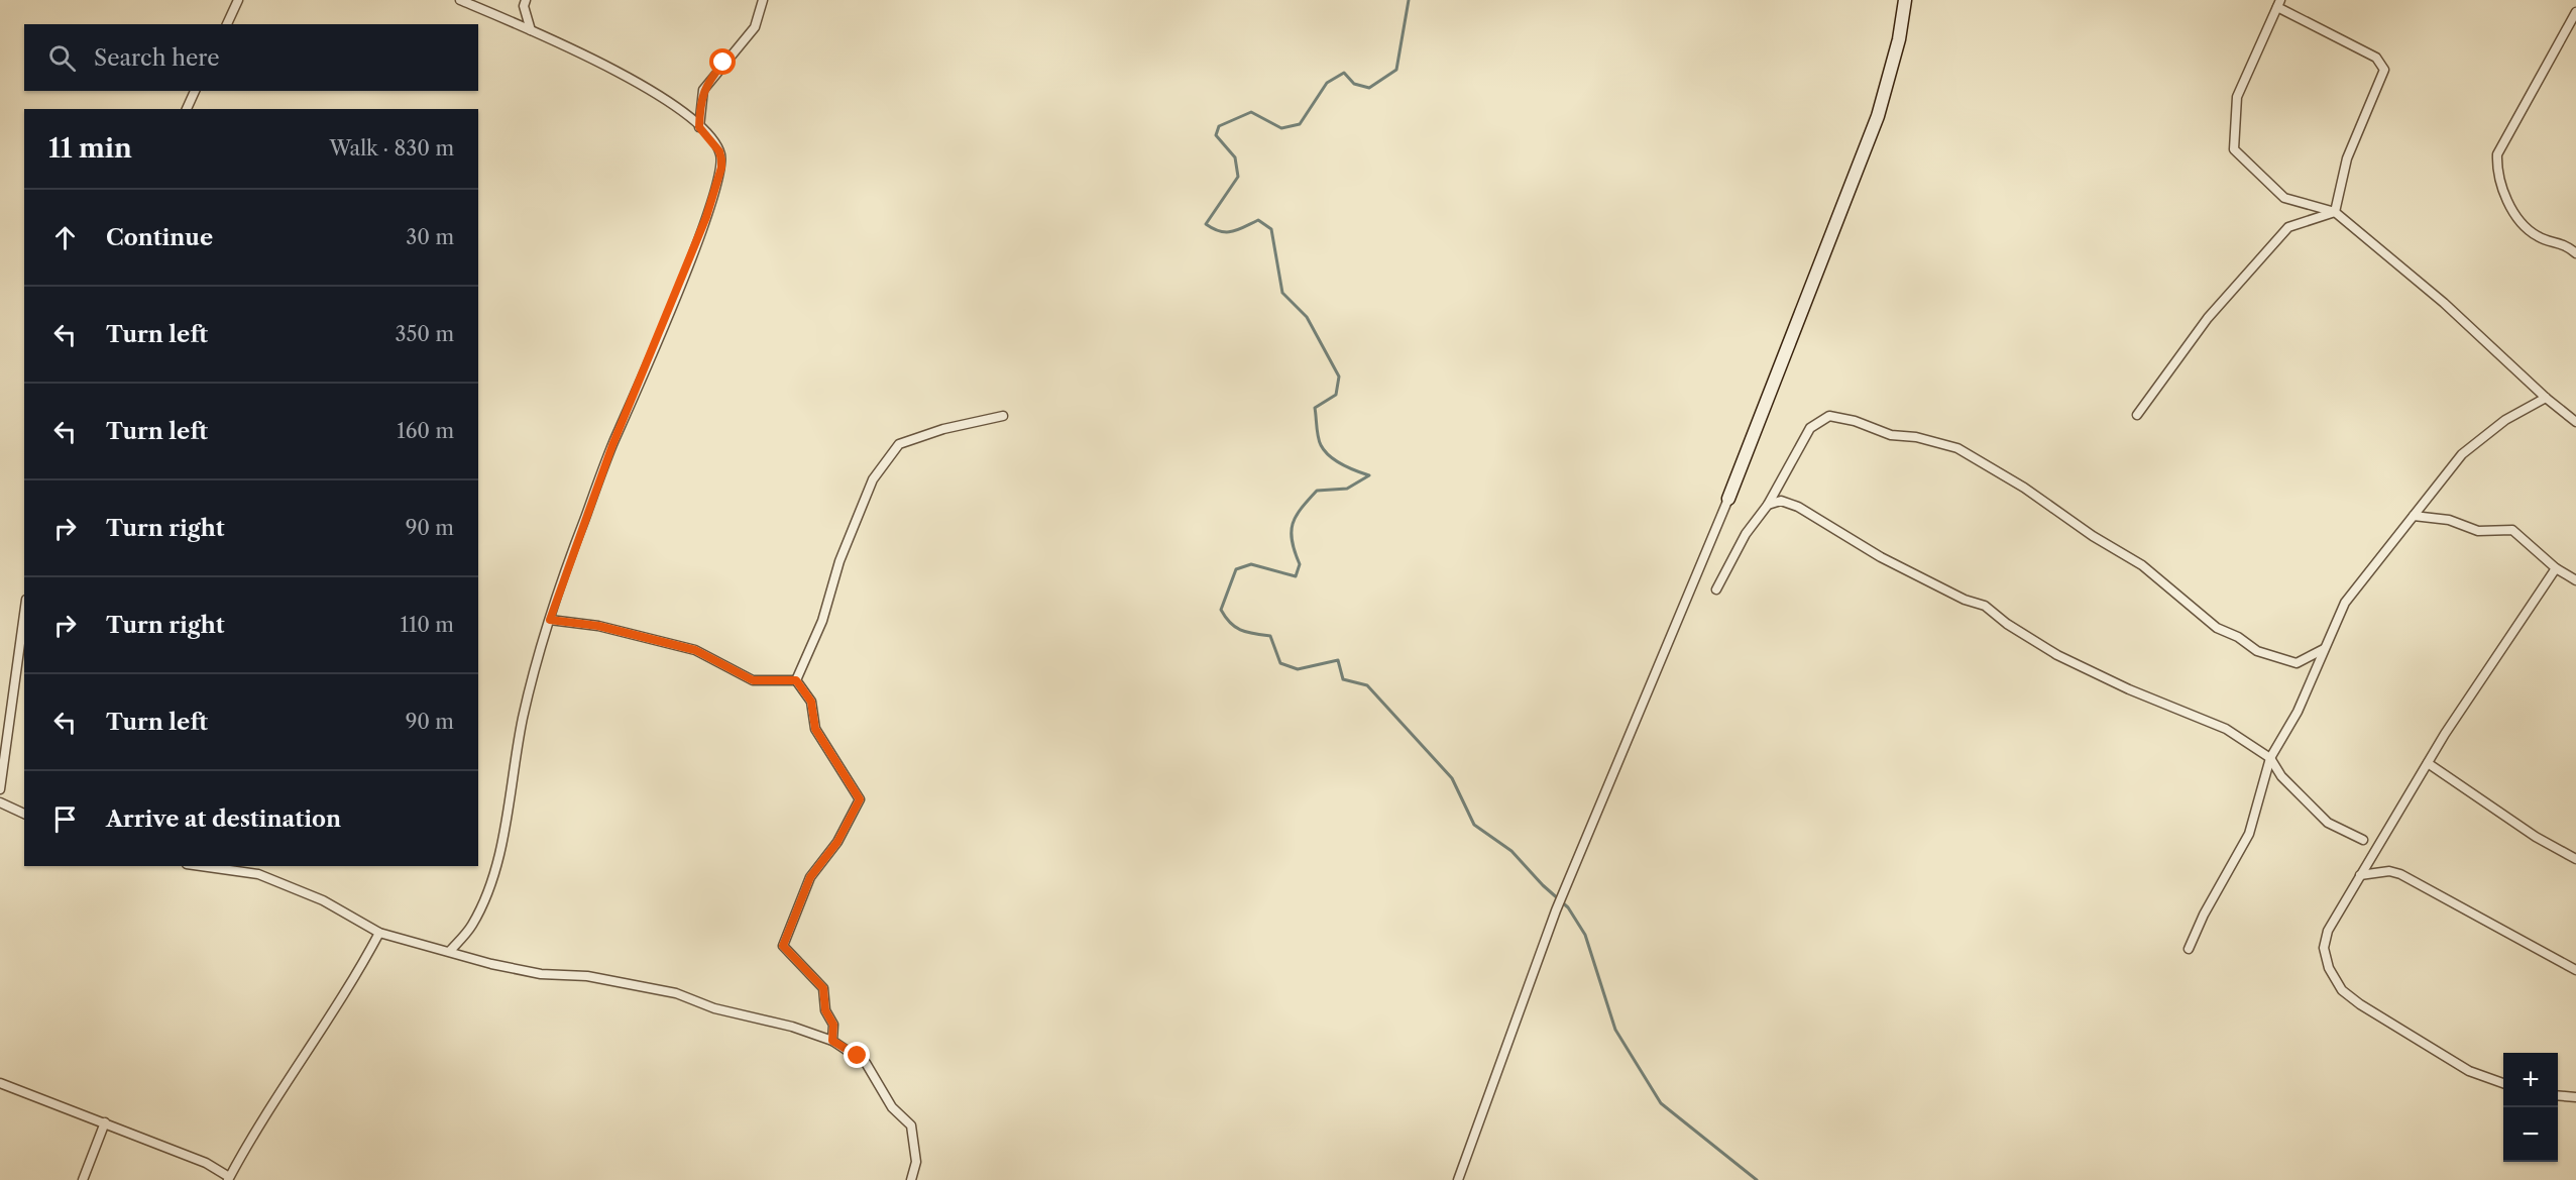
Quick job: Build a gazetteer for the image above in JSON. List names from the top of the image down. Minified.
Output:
{"page":{"search":"Search here","heading":["11 min","Walk · 830 m"],"list":[["Continue","30 m"],["Turn left","350 m"],["Turn left","160 m"],["Turn right","90 m"],["Turn right","110 m"],["Turn left","90 m"],"Arrive at destination"],"map_buttons":["+","−"]}}
